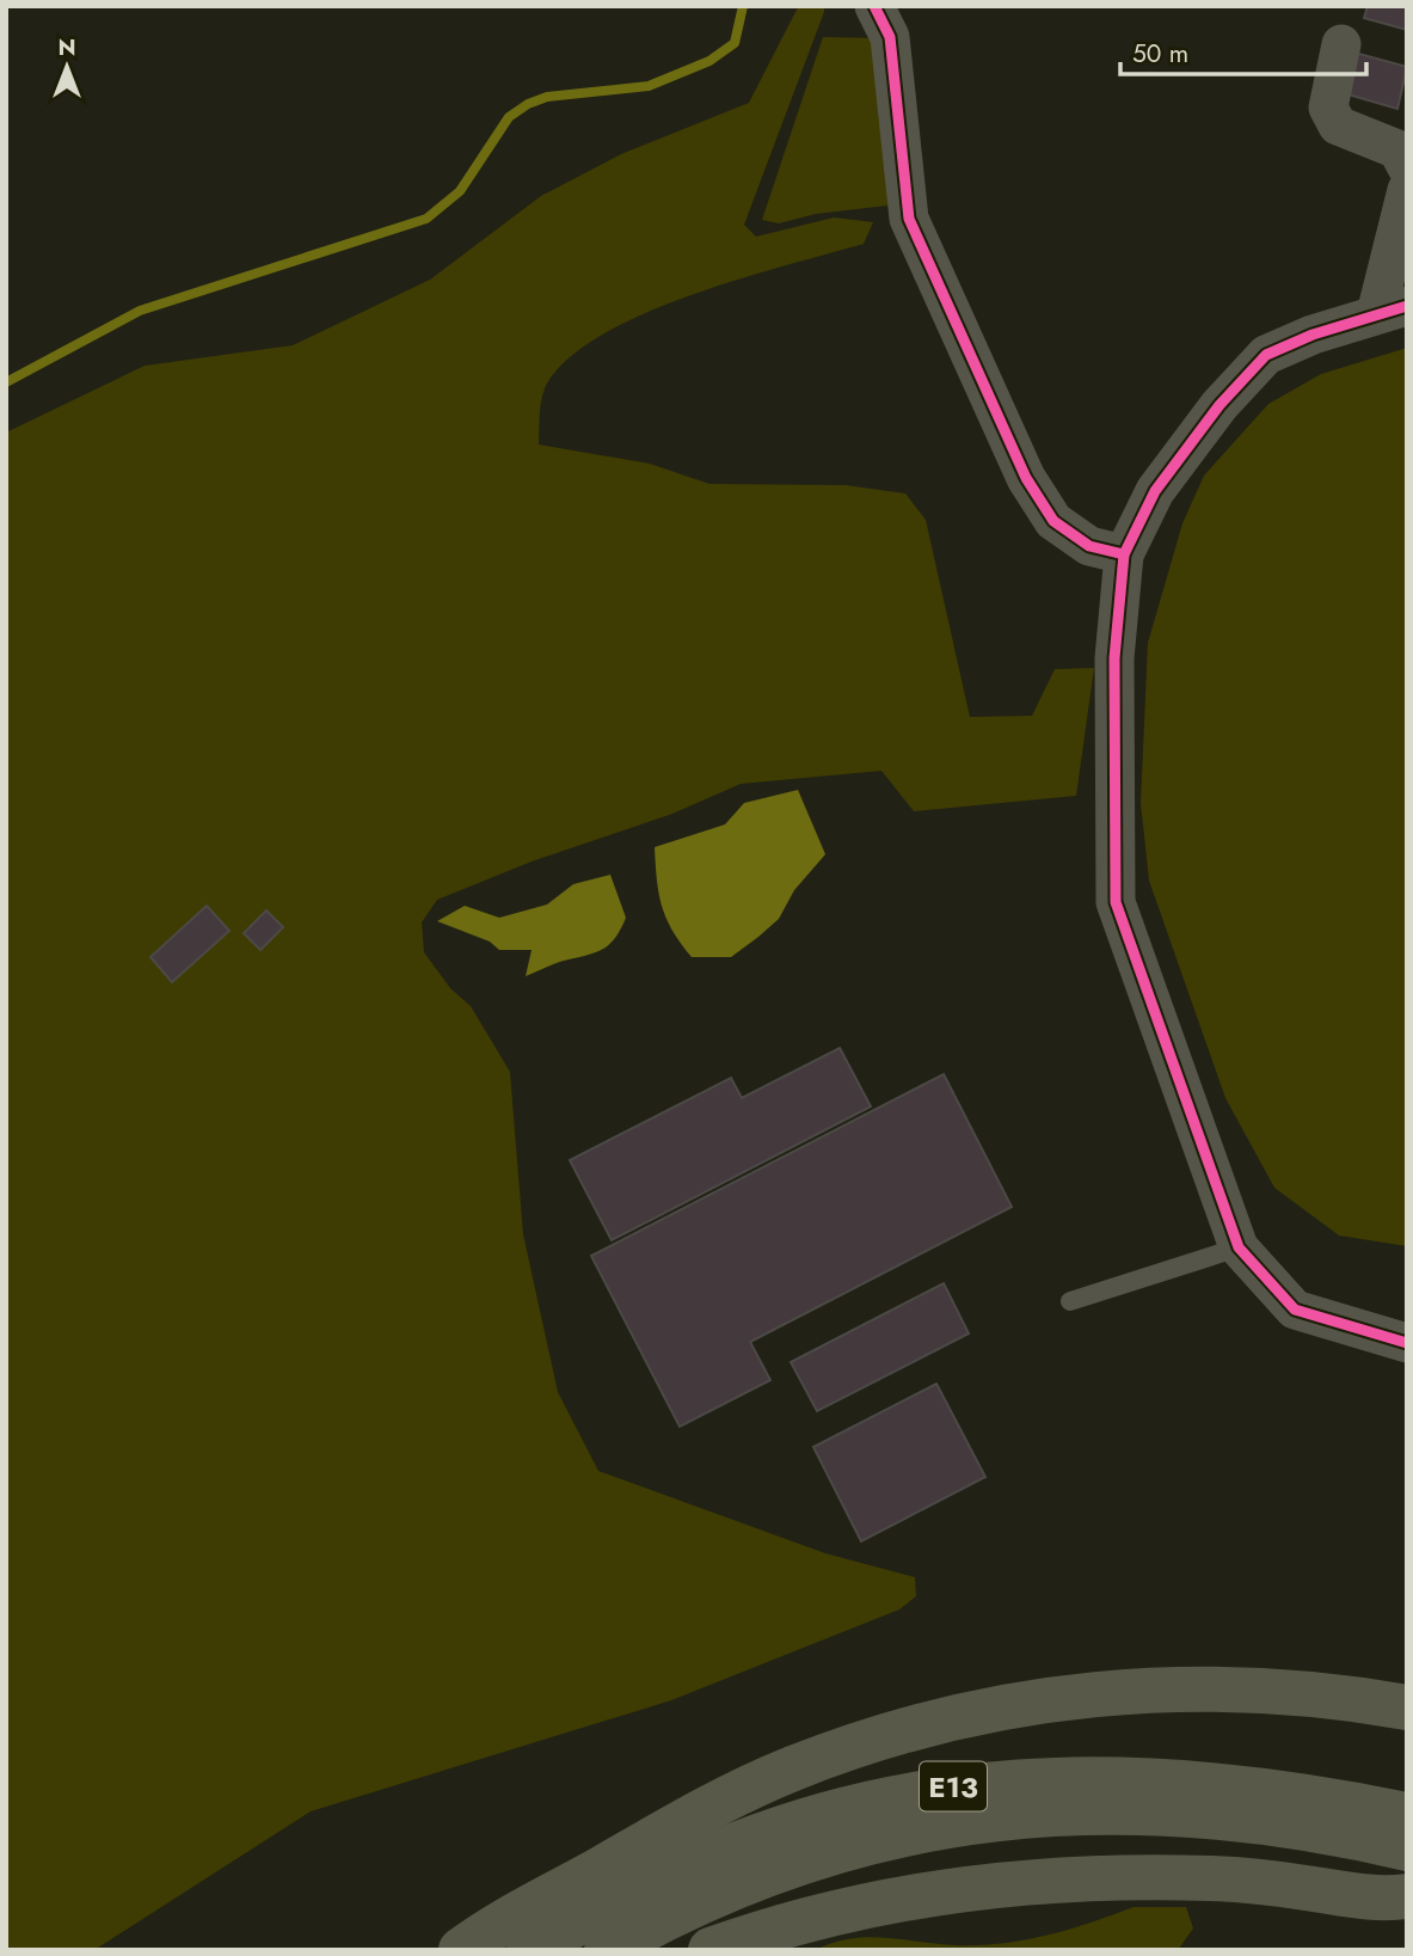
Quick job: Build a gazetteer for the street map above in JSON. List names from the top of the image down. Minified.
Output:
{"streets":{"highway":["E13"]},"scale_bar":"50 m","north":"top"}
